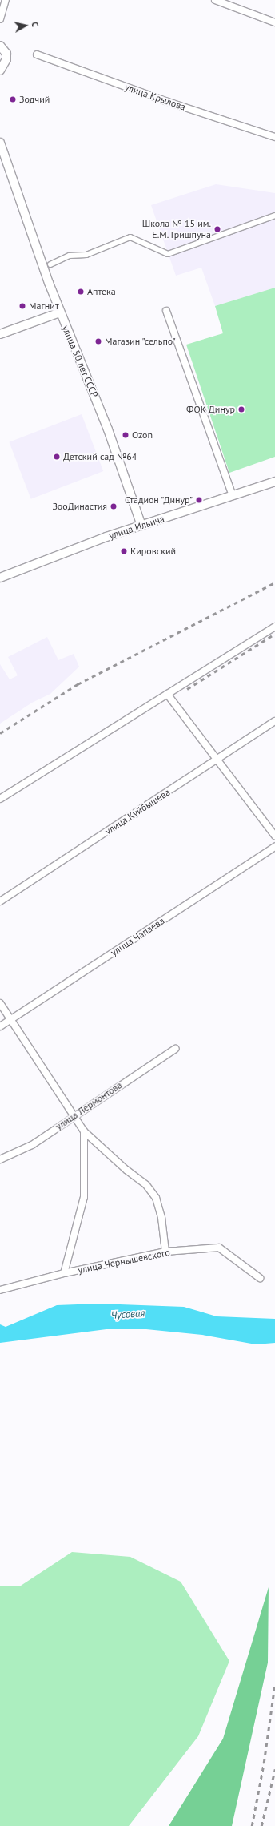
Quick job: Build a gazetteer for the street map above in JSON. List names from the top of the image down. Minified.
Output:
{"streets":{"street":["улица Крылова","улица 50 лет СССР","улица Ильича","улица Куйбышева","улица Чапаева","улица Лермонтова","улица Чернышевского"]},"crossings":[["улица 50 лет СССР","улица Ильича"]],"water":["Чусовая"],"places":["Зодчий","Школа № 15 им. Е.М. Гришпуна","Аптека","Магнит","Магазин \"сельпо\"","ФОК Динур","Ozon","Детский сад №64","Стадион \"Динур\"","ЗооДинастия","Кировский"],"north":"right"}
